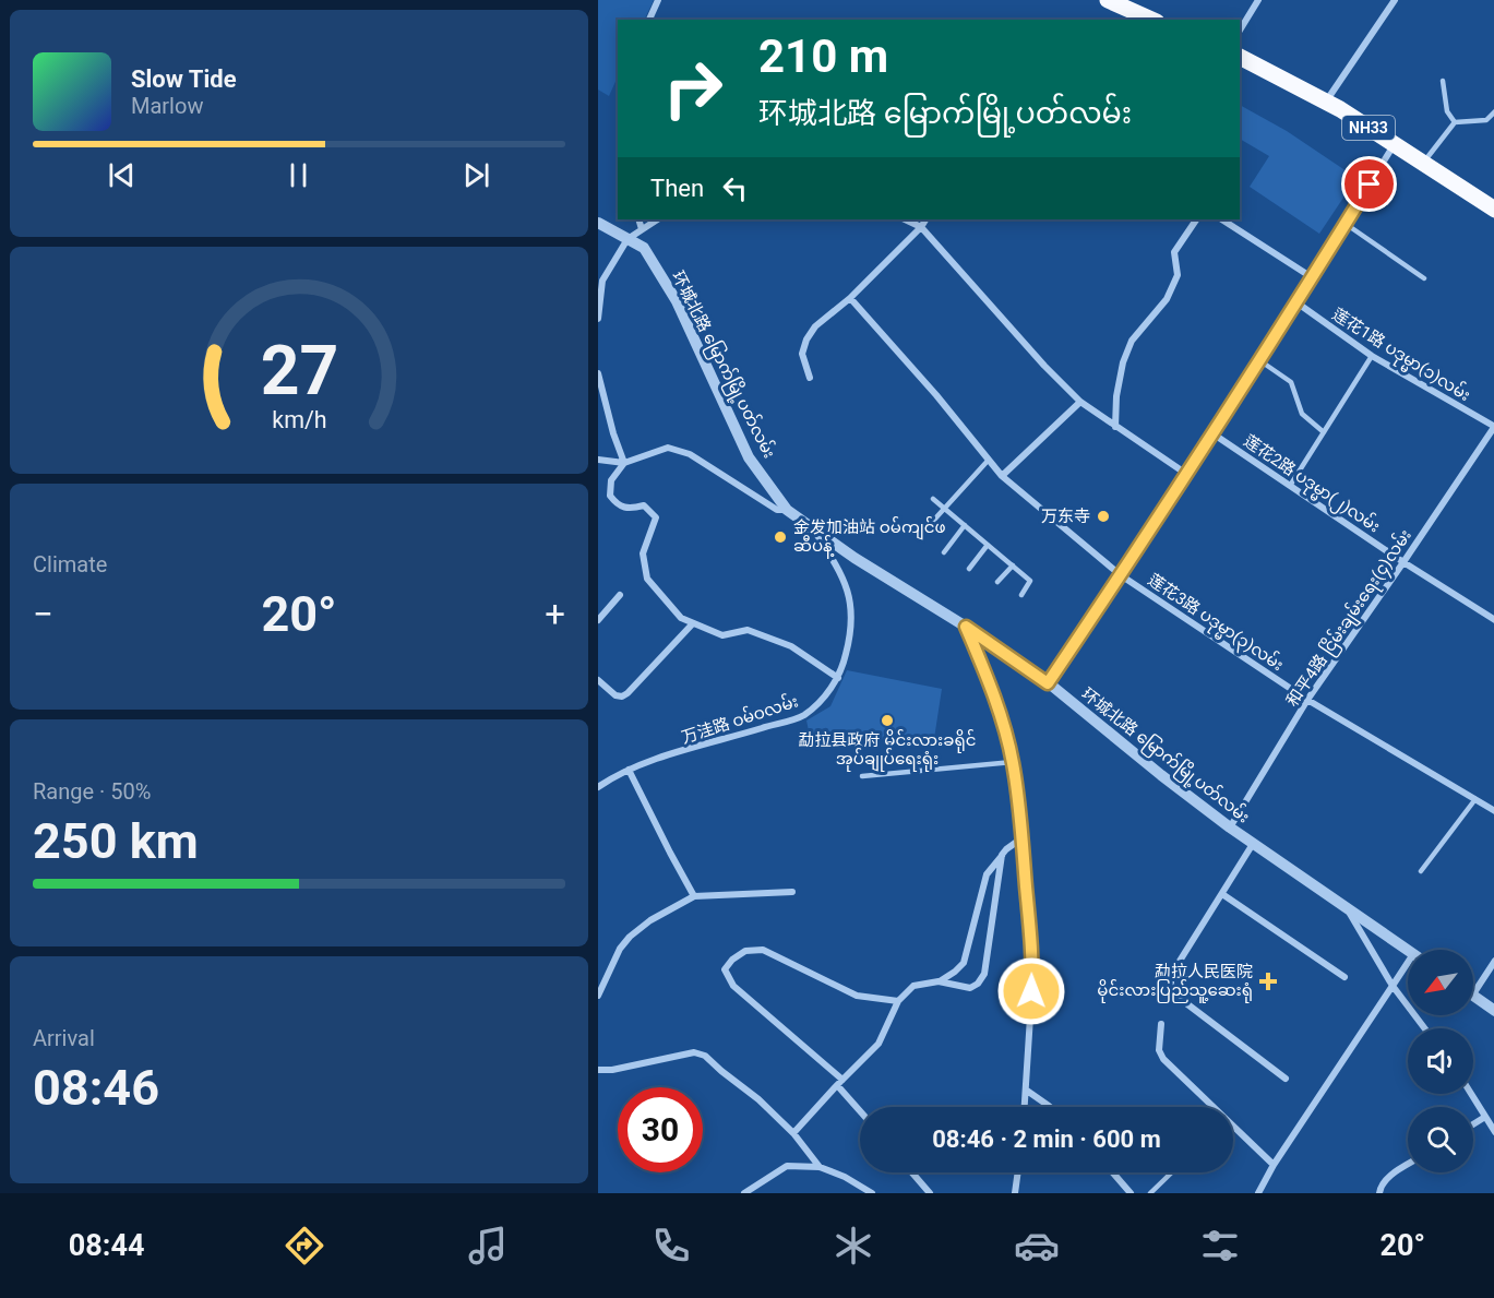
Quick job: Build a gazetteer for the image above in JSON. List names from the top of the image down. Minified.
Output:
{"streets":{"highway":["NH33"],"street":["莲花1路 ပဒုမ္မာ(၁)လမ်း","环城北路 မြောက်မြို့ပတ်လမ်း","莲花2路 ပဒုမ္မာ(၂)လမ်း","和平4路 ငြိမ်းချမ်းရေး(၄)လမ်း","莲花3路 ပဒုမ္မာ(၃)လမ်း","万洼路 ဝမ်ဝလမ်း"]},"crossings":[["莲花1路 ပဒုမ္မာ(၁)လမ်း","和平4路 ငြိမ်းချမ်းရေး(၄)လမ်း"],["环城北路 မြောက်မြို့ပတ်လမ်း","和平4路 ငြိမ်းချမ်းရေး(၄)လမ်း"],["环城北路 မြောက်မြို့ပတ်လမ်း","万洼路 ဝမ်ဝလမ်း"],["莲花2路 ပဒုမ္မာ(၂)လမ်း","和平4路 ငြိမ်းချမ်းရေး(၄)လမ်း"],["和平4路 ငြိမ်းချမ်းရေး(၄)လမ်း","莲花3路 ပဒုမ္မာ(၃)လမ်း"]],"places":{"other":["万东寺","金发加油站 ဝမ်ကျင်ဖ ဆီပန့်","勐拉县政府 မိုင်းလားခရိုင် အုပ်ချုပ်ရေးရုံး"],"health":["勐拉人民医院 မိုင်းလားပြည်သူ့ဆေးရုံ"]},"north":"bottom left","page":{"turn":["210 m","环城北路 မြောက်မြို့ပတ်လမ်း"],"song":["Slow Tide","Marlow"],"then":"Then","tile":["Climate",["Range · 50%","250 km"],["Arrival","08:46"]],"heat":["−","20°","+"],"limit":"30","trip":"08:46 · 2 min · 600 m","tabs":["08:44","20°"],"gauge":["27","km/h"]}}
